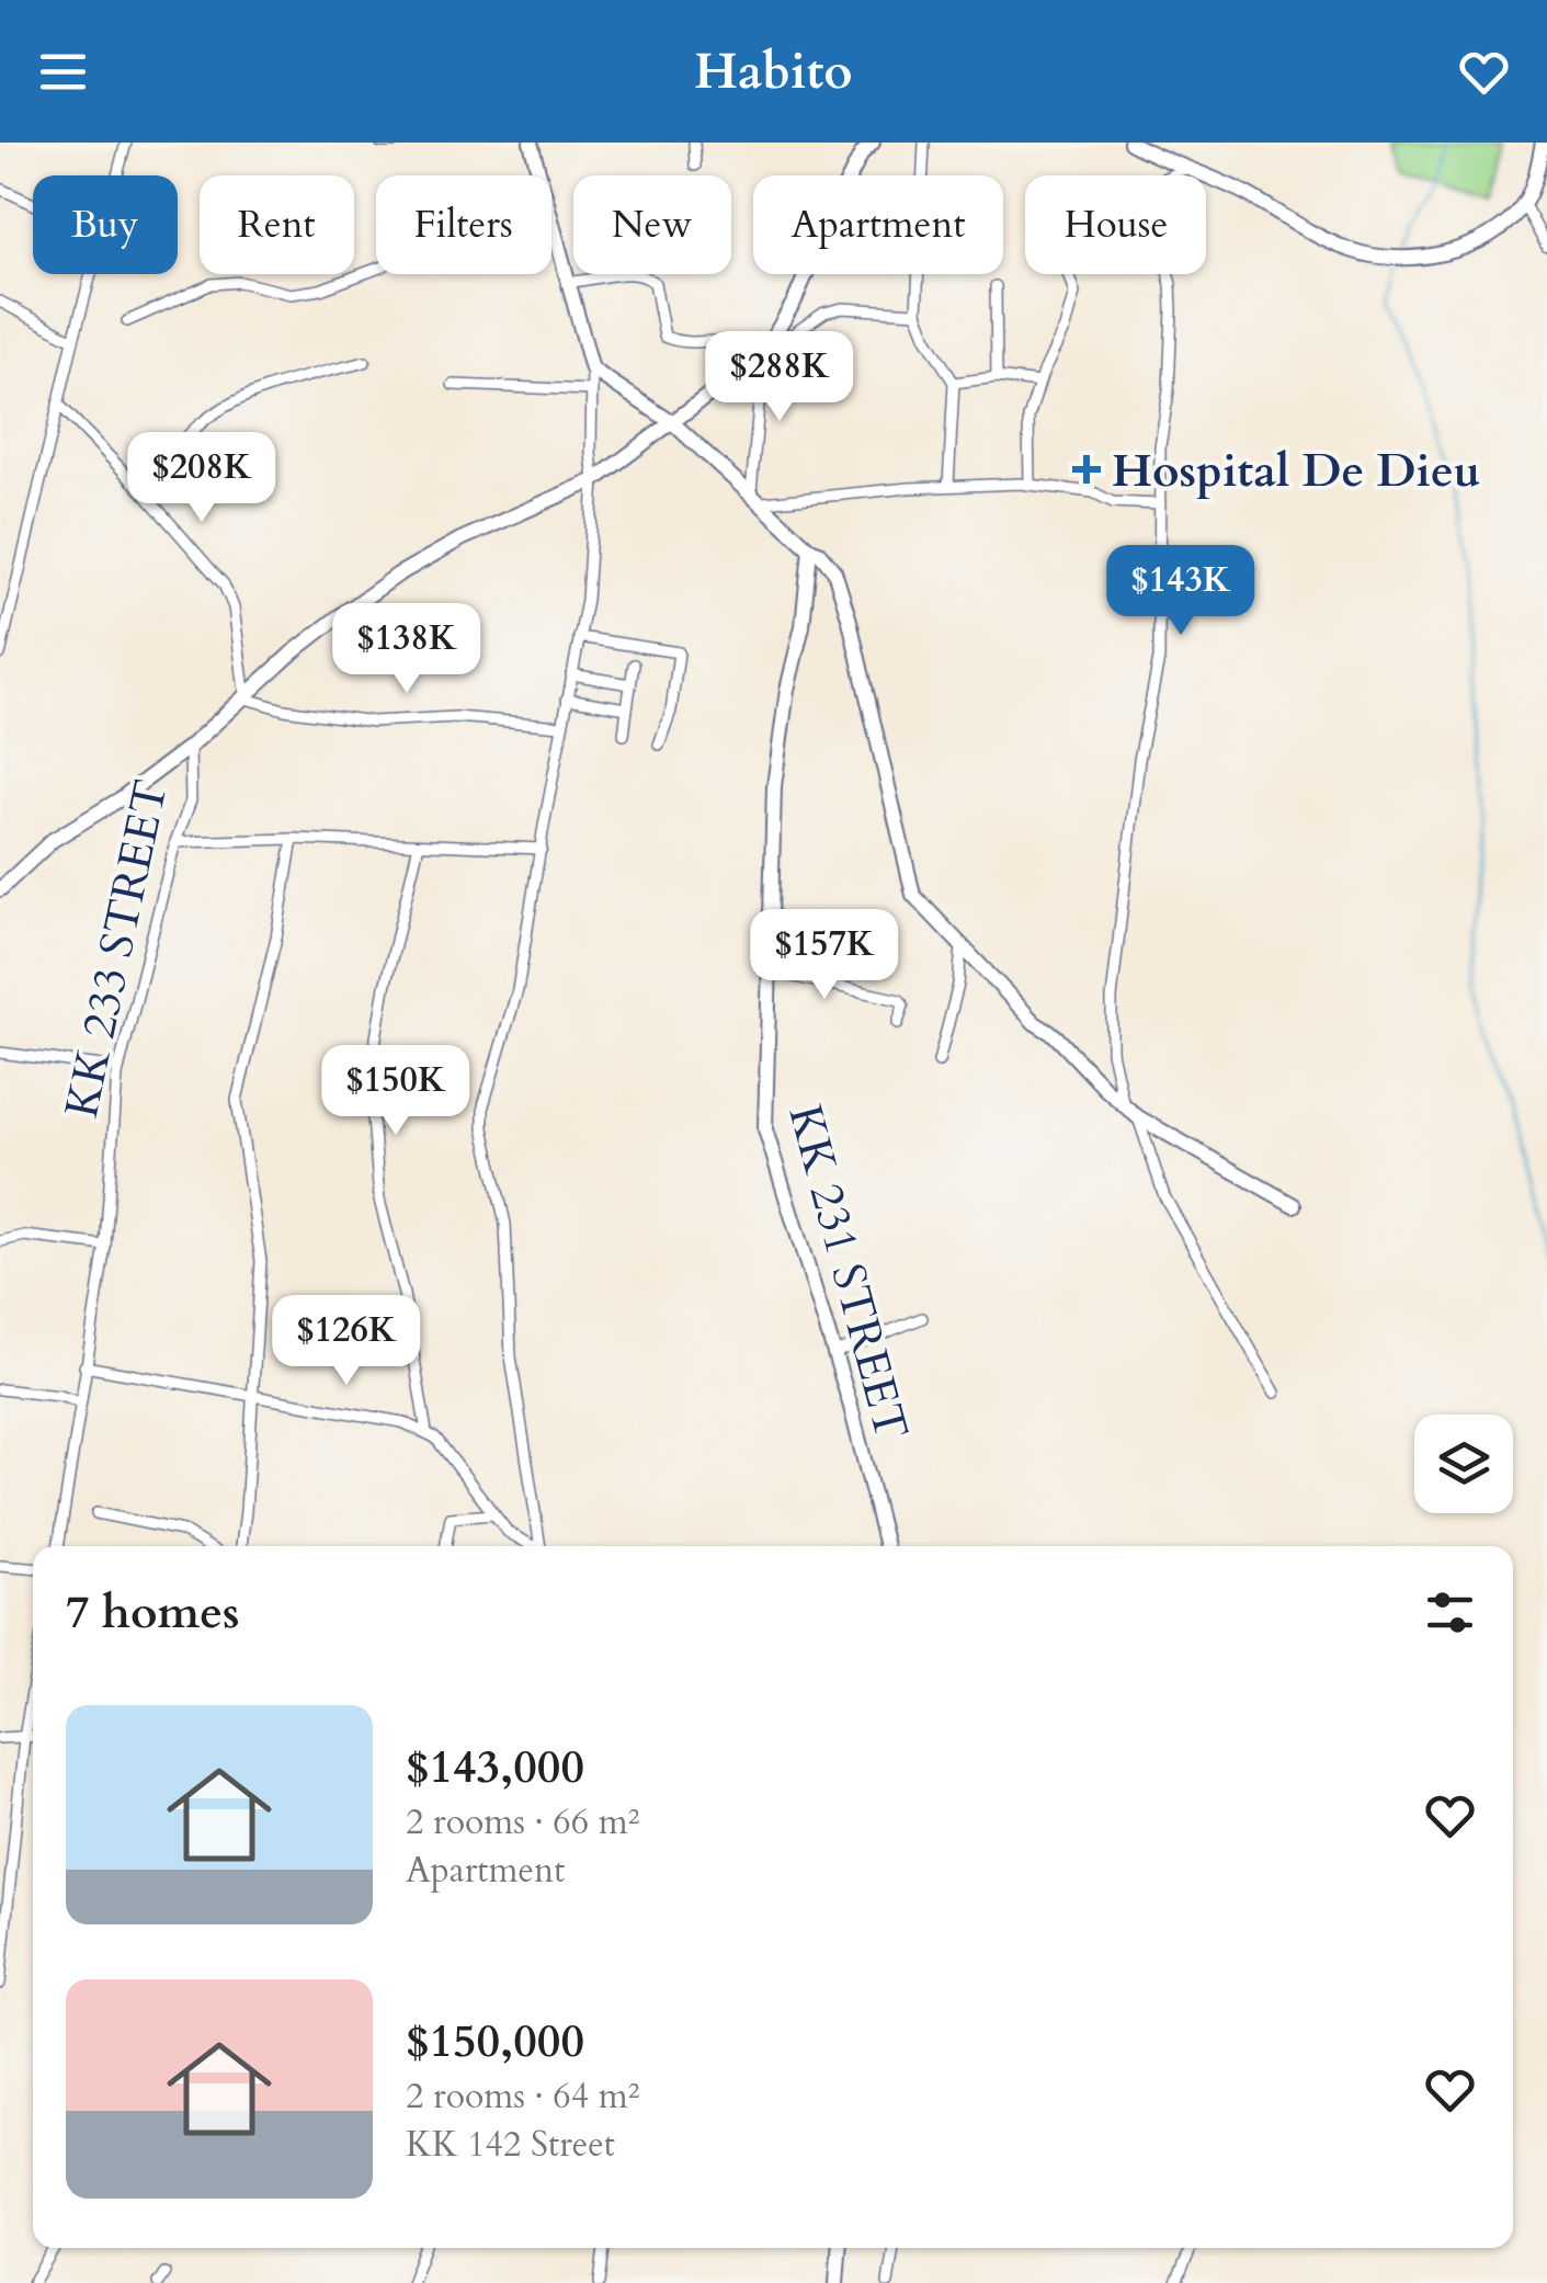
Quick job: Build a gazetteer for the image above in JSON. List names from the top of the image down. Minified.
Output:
{"streets":{"street":["KK 233 STREET","KK 231 STREET"]},"places":{"health":["Hospital De Dieu"]},"page":{"header":"Habito","chip":["Buy","Rent","Filters","New","Apartment","House"],"price":["$288K","$208K","$143K","$138K","$157K","$150K","$126K"],"heading":"7 homes","list":[{"name":"$143,000","note":"2 rooms · 66 m² · Apartment"},{"name":"$150,000","note":"2 rooms · 64 m² · KK 142 Street"}]}}
